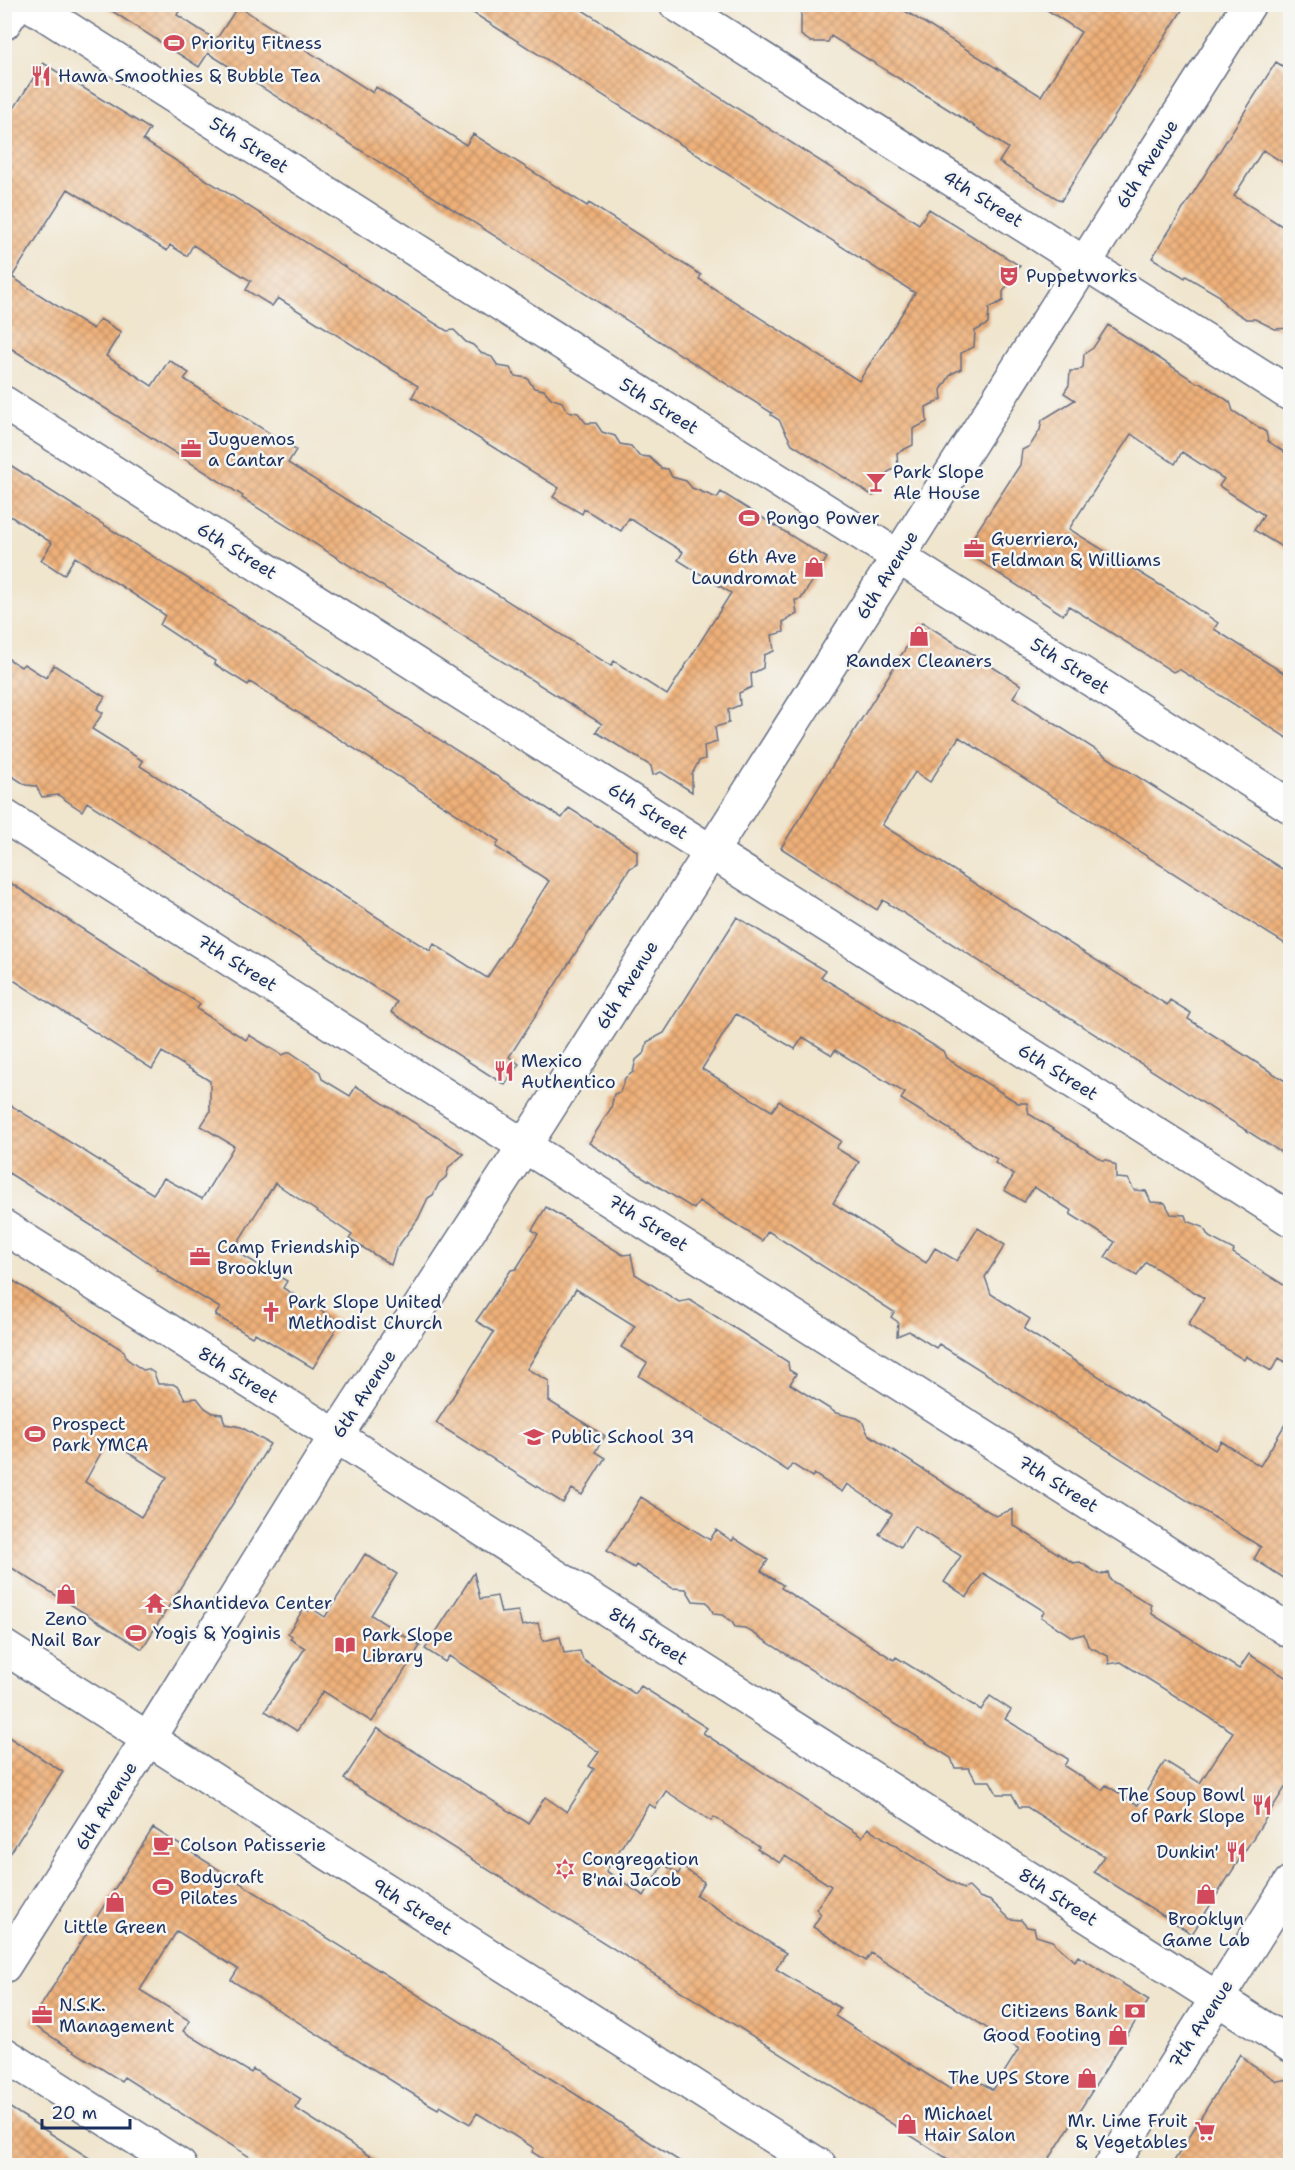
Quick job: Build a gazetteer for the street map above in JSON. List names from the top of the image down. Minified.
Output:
{"streets":{"street":["5th Street","6th Avenue","4th Street","6th Street","7th Street","8th Street","9th Street","7th Avenue"]},"crossings":[["5th Street","6th Avenue"],["6th Avenue","4th Street"],["6th Avenue","6th Street"],["6th Avenue","7th Street"],["6th Avenue","8th Street"],["6th Avenue","9th Street"],["8th Street","7th Avenue"]],"places":{"sports":["Priority Fitness","Pongo Power","Prospect Park YMCA","Yogis & Yoginis","Bodycraft Pilates"],"restaurant":["Hawa Smoothies & Bubble Tea","Mexico Authentico","The Soup Bowl of Park Slope","Dunkin'"],"theatre":["Puppetworks"],"office":["Juguemos a Cantar","Guerriera, Feldman & Williams","Camp Friendship Brooklyn","N.S.K. Management"],"bar":["Park Slope Ale House"],"shop":["6th Ave Laundromat","Randex Cleaners","Zeno Nail Bar","Brooklyn Game Lab","Little Green","Good Footing","The UPS Store","Michael Hair Salon"],"church":["Park Slope United Methodist Church"],"school or university":["Public School 39"],"temple":["Shantideva Center"],"library":["Park Slope Library"],"cafe":["Colson Patisserie"],"synagogue":["Congregation B'nai Jacob"],"bank":["Citizens Bank"],"supermarket":["Mr. Lime Fruit & Vegetables"]},"scale_bar":"20 m"}
